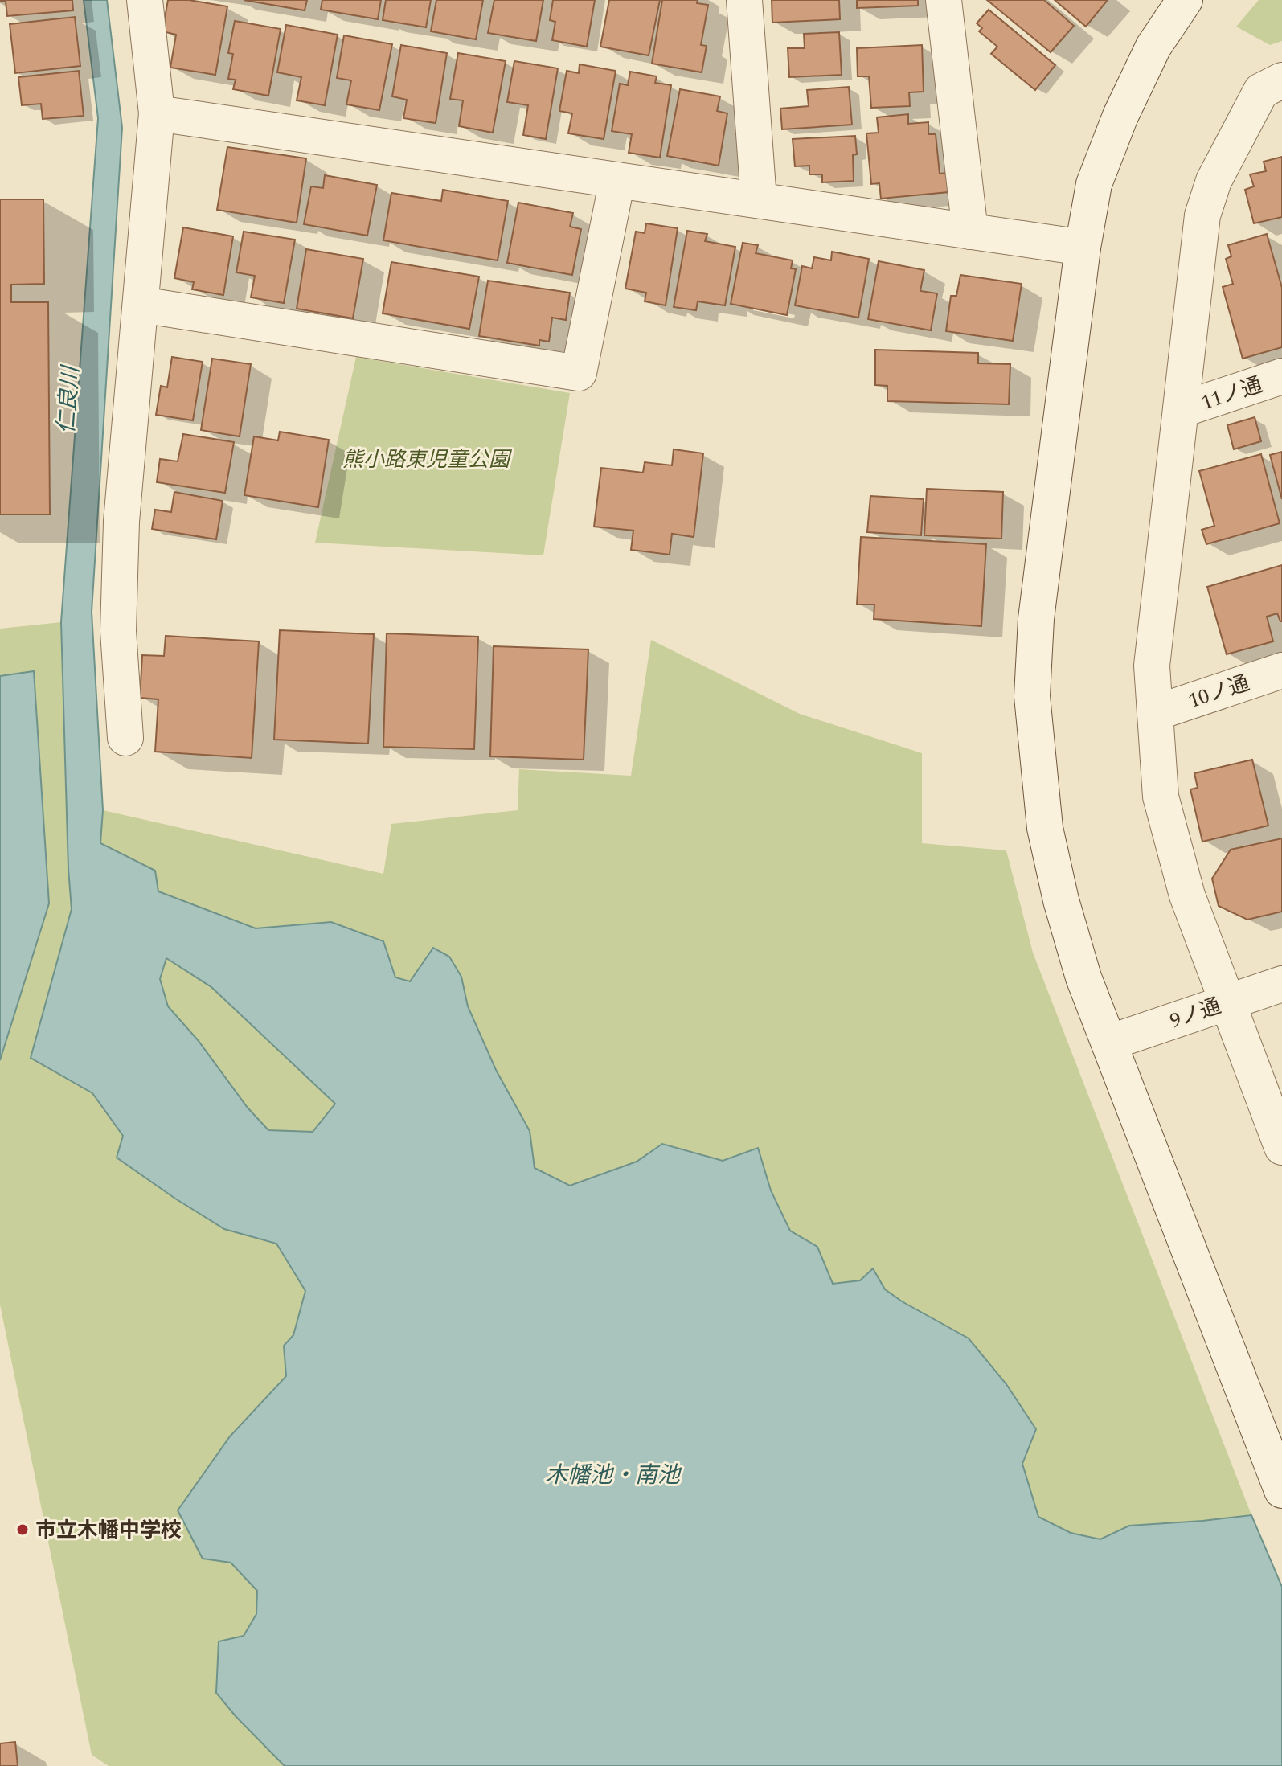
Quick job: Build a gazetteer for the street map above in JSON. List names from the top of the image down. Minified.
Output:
{"streets":{"street":["11ノ通","10ノ通","9ノ通"]},"water":["仁良川","木幡池・南池"],"parks":["熊小路東児童公園"],"places":["市立木幡中学校"]}
